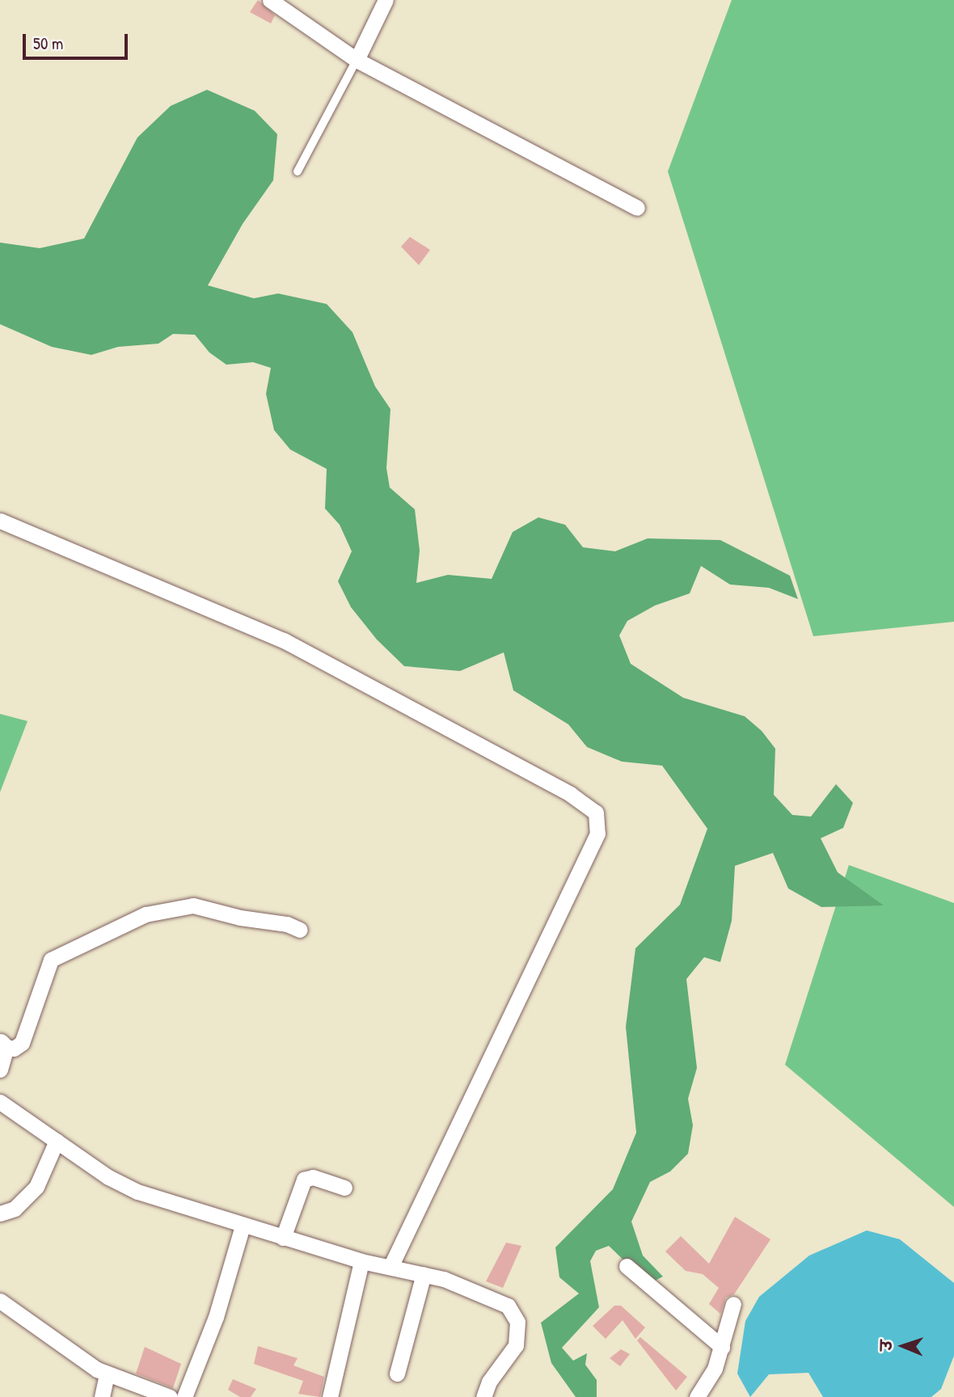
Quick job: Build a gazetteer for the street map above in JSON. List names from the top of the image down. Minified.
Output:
{"scale_bar":"50 m","north":"left"}
